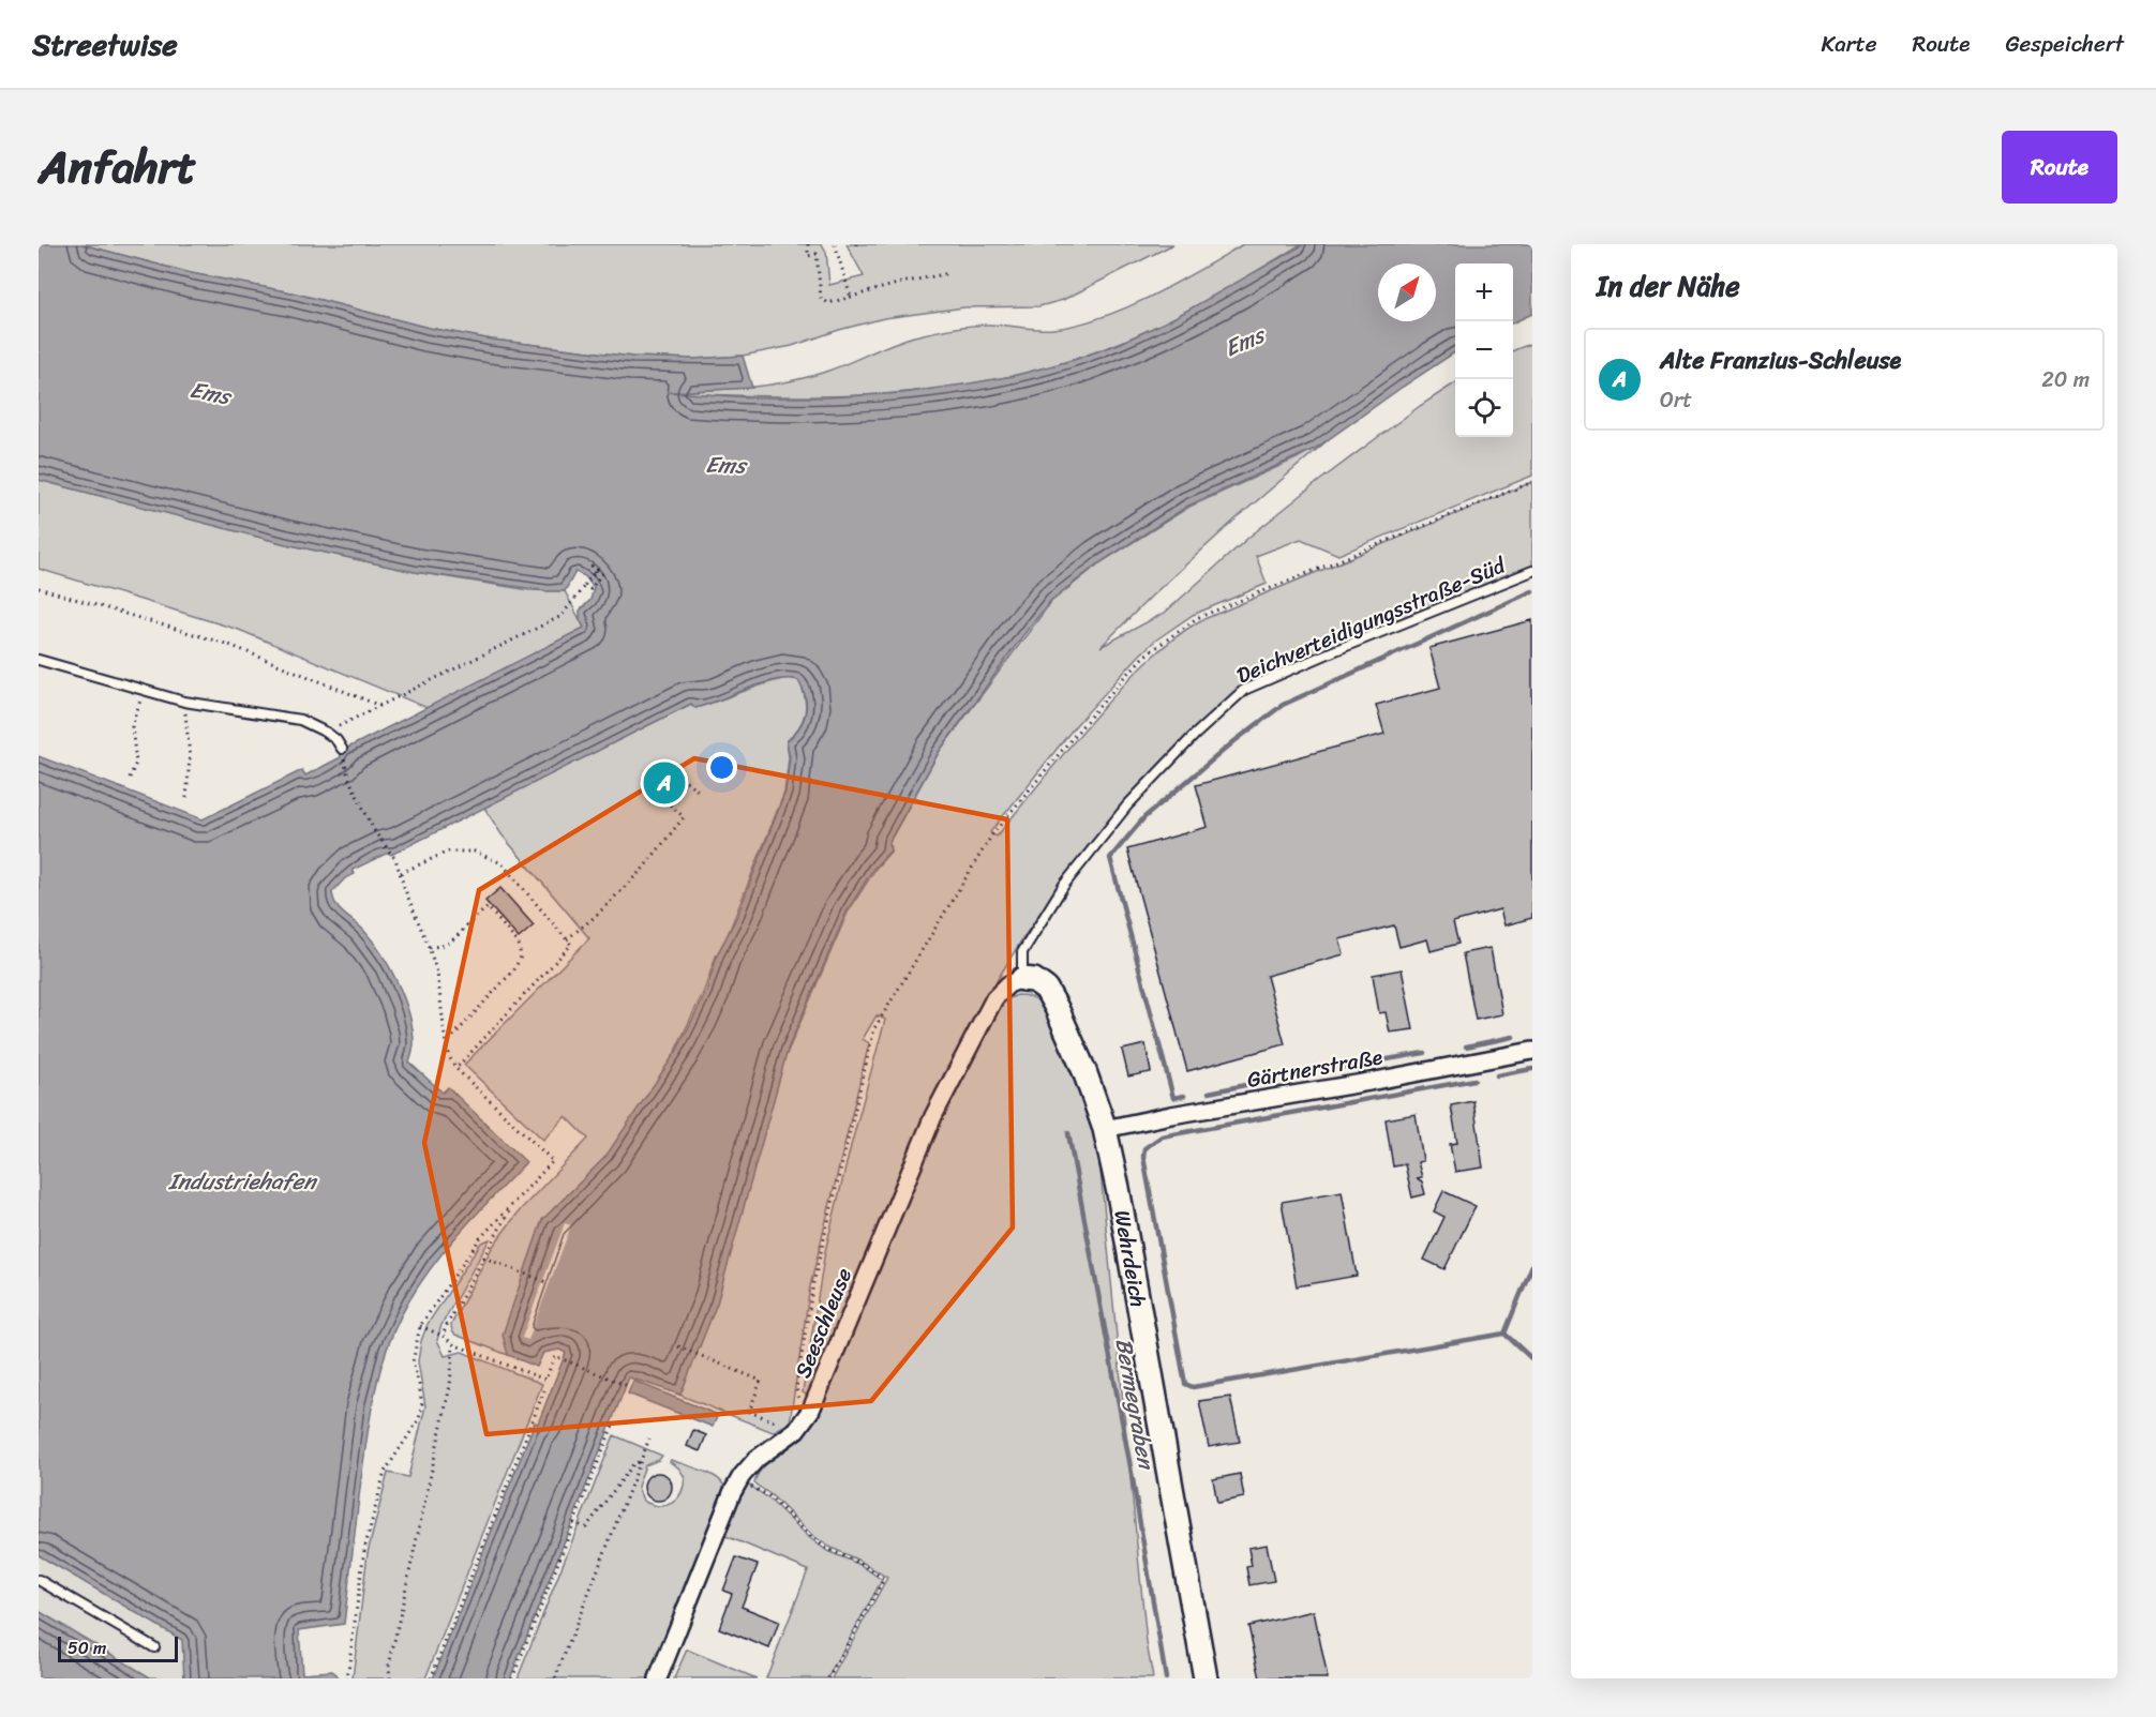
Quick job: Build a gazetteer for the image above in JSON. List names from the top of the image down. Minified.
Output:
{"streets":{"street":["Gärtnerstraße","Wehrdeich","Seeschleuse"],"lane":["Deichverteidigungsstraße-Süd"]},"crossings":[["Deichverteidigungsstraße-Süd","Wehrdeich"],["Deichverteidigungsstraße-Süd","Seeschleuse"],["Gärtnerstraße","Wehrdeich"],["Wehrdeich","Seeschleuse"]],"water":["Ems","Industriehafen","Bermegraben"],"scale_bar":"50 m","north":"top right","page":{"header":"Streetwise","nav":["Karte","Route","Gespeichert"],"title":"Anfahrt","buttons":"Route","heading":"In der Nähe","map_buttons":["+","−"],"list":[{"mark":"A","name":"Alte Franzius-Schleuse","note":"Ort","value":"20 m"}],"pins":"A","scale":"50 m"}}
